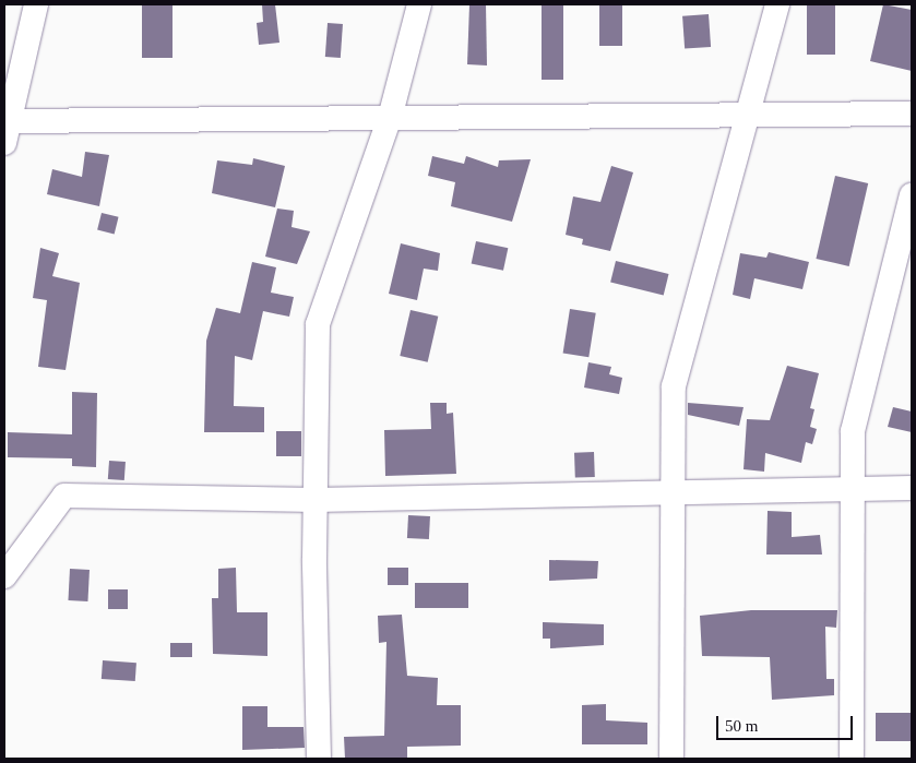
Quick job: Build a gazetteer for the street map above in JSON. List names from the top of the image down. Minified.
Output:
{"scale_bar":"50 m"}
